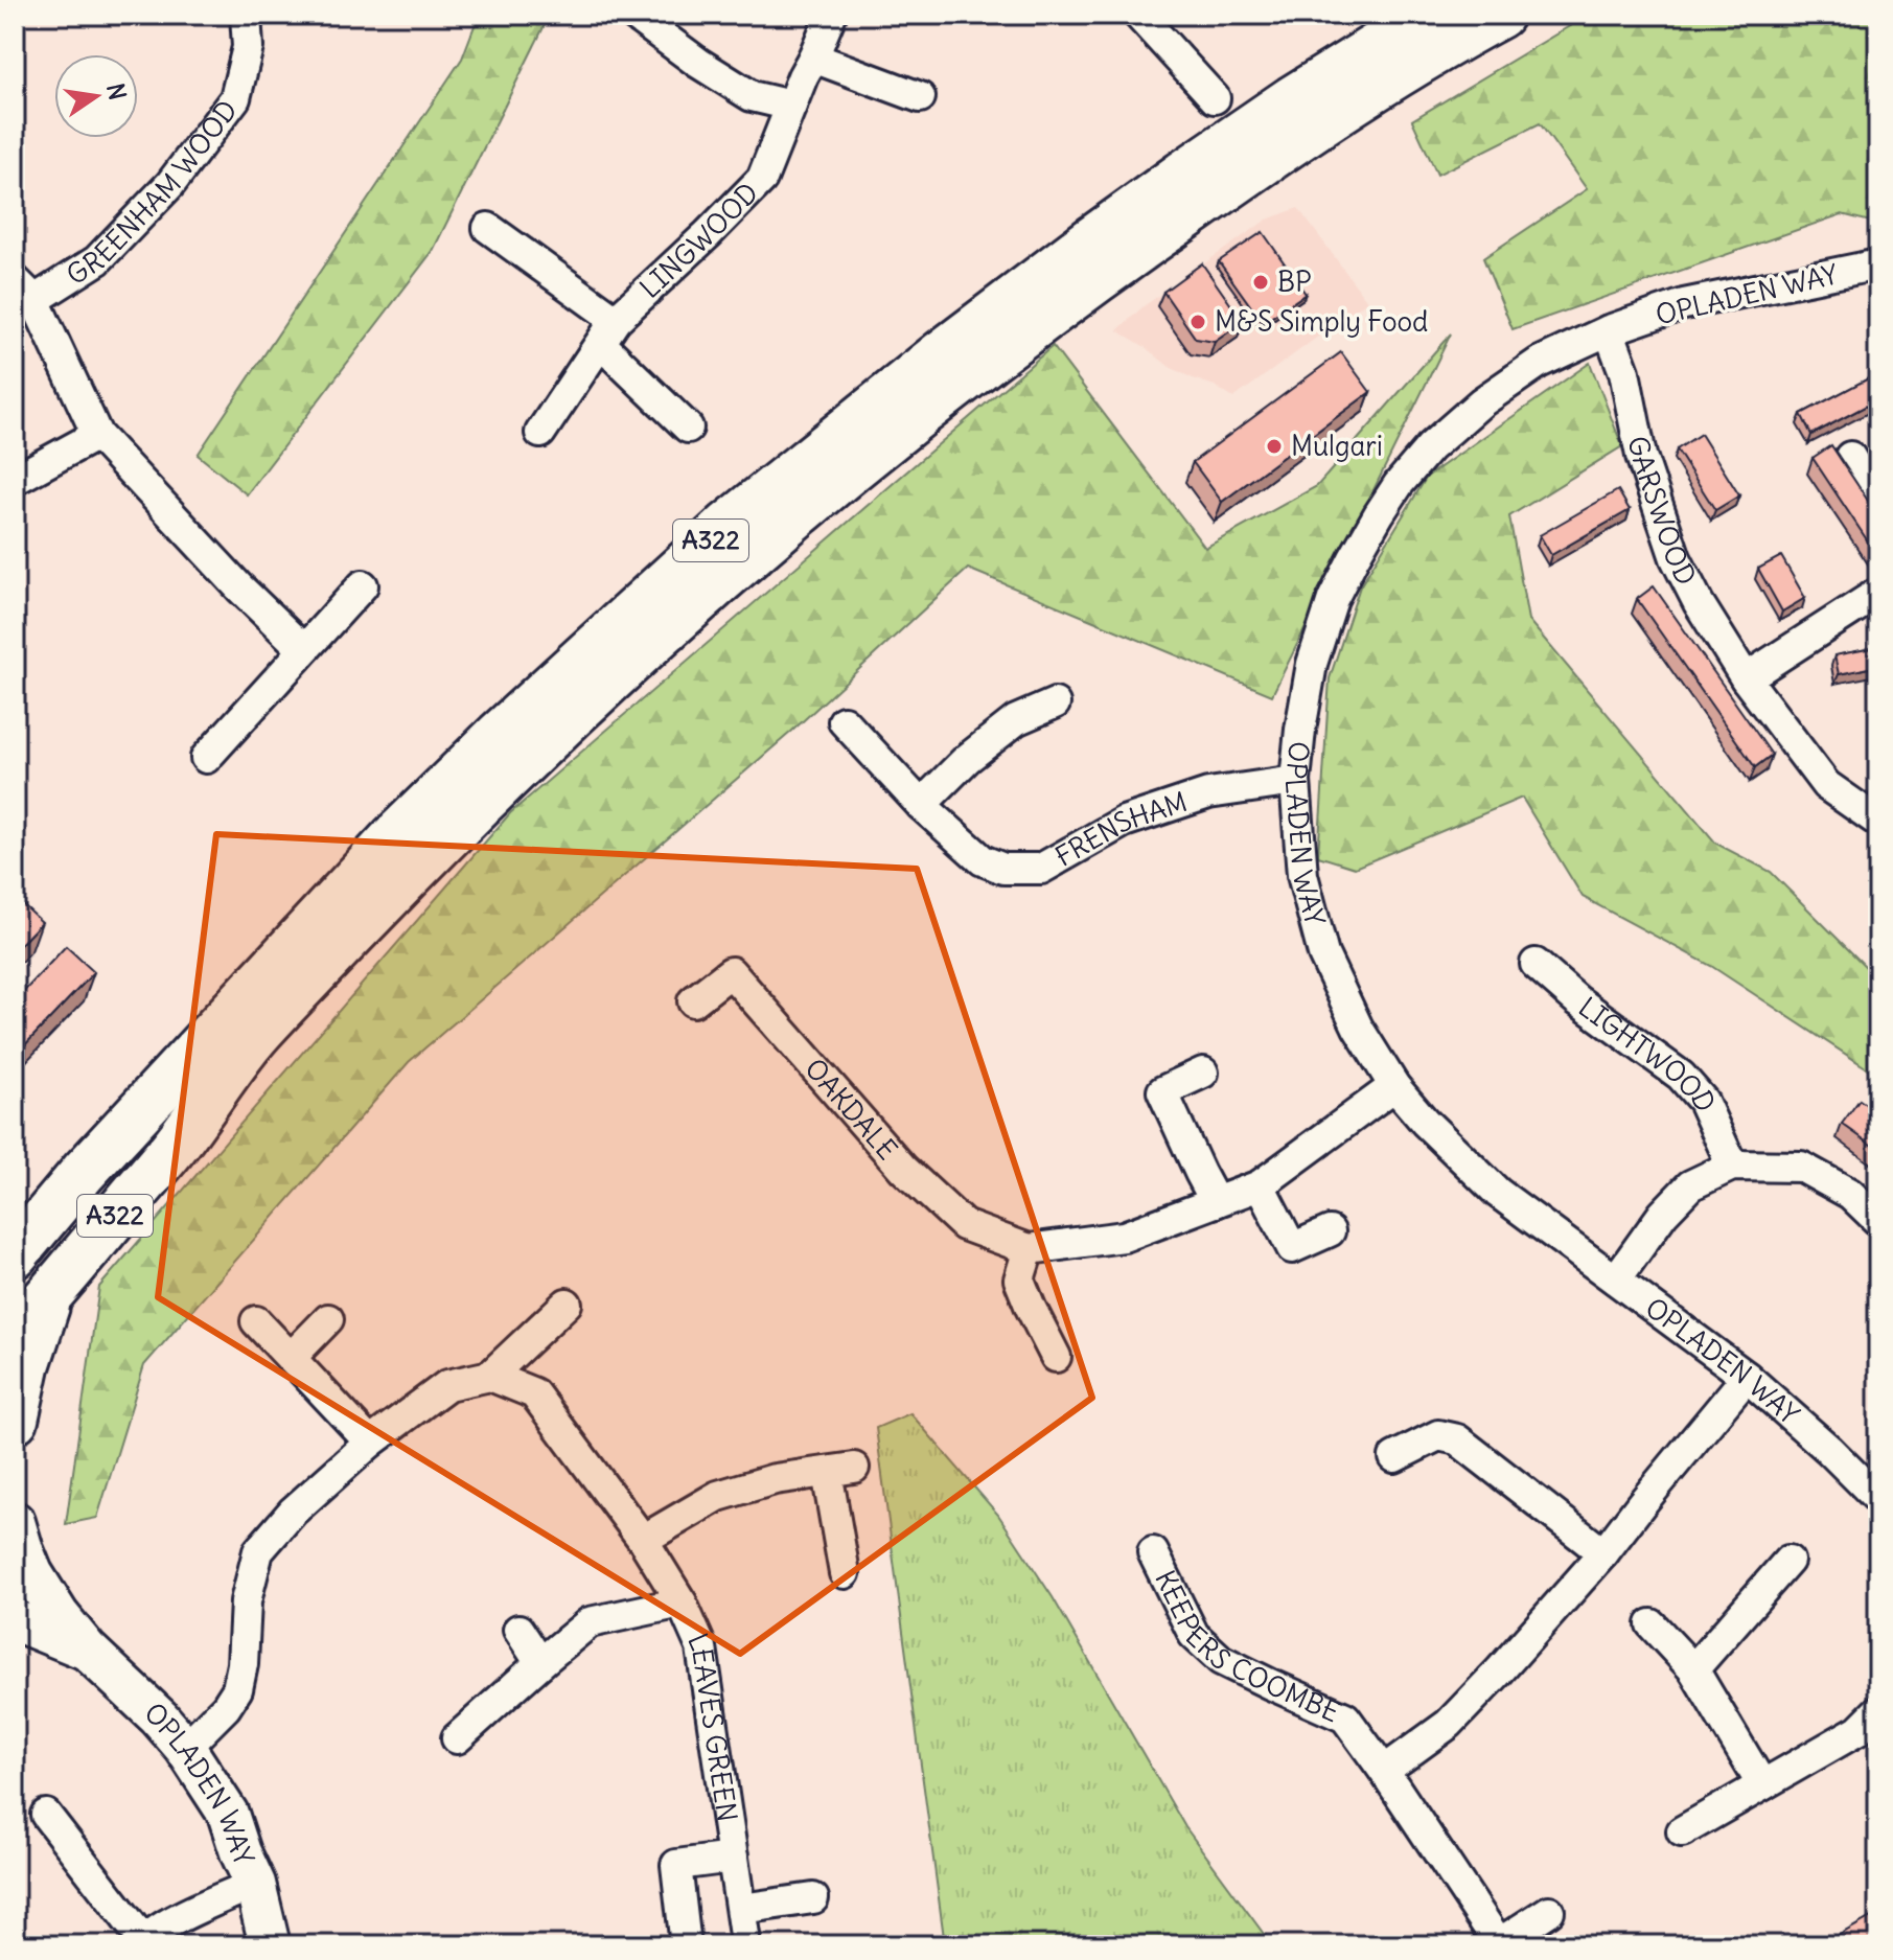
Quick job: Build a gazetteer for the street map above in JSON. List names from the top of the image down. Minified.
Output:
{"streets":{"highway":["A322"],"street":["GREENHAM WOOD","LINGWOOD","OPLADEN WAY","GARSWOOD","FRENSHAM","LIGHTWOOD","OAKDALE","KEEPERS COOMBE","LEAVES GREEN"]},"crossings":[["OPLADEN WAY","GARSWOOD"],["OPLADEN WAY","FRENSHAM"],["OPLADEN WAY","OAKDALE"]],"places":["BP","M&S Simply Food","Mulgari"],"north":"right"}
